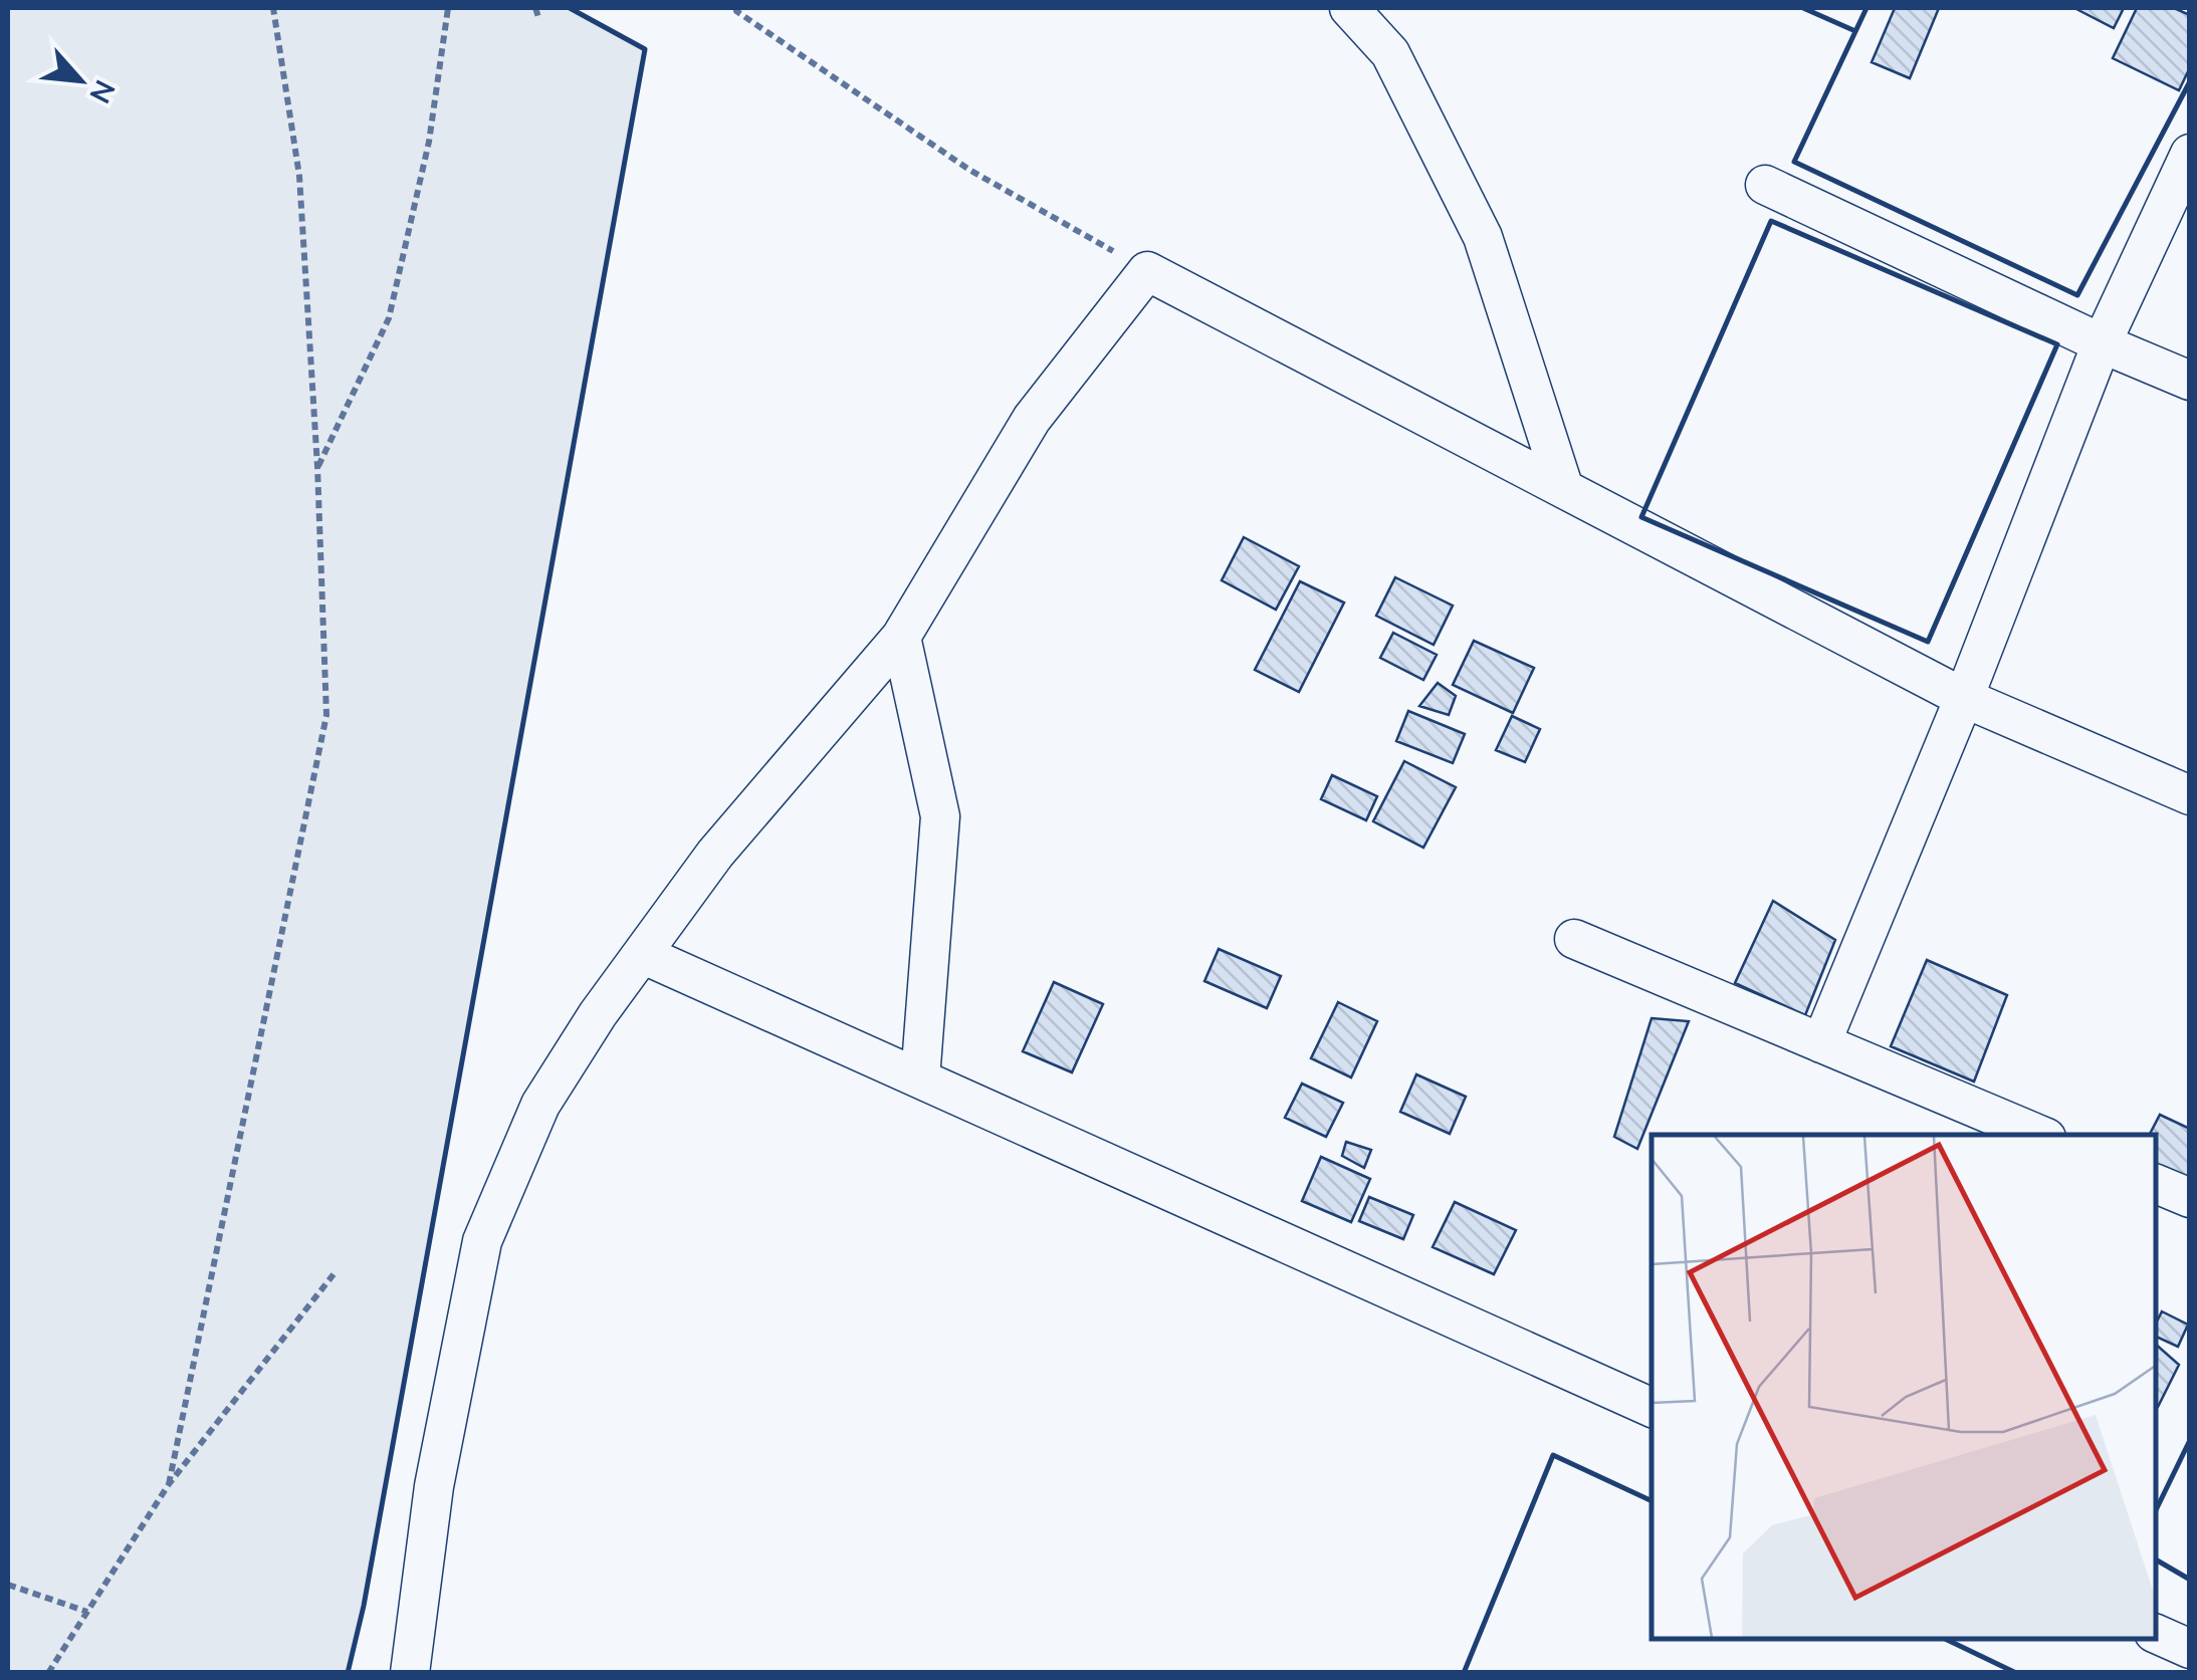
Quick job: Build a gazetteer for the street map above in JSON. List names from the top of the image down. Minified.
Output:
{"north":"bottom right"}
